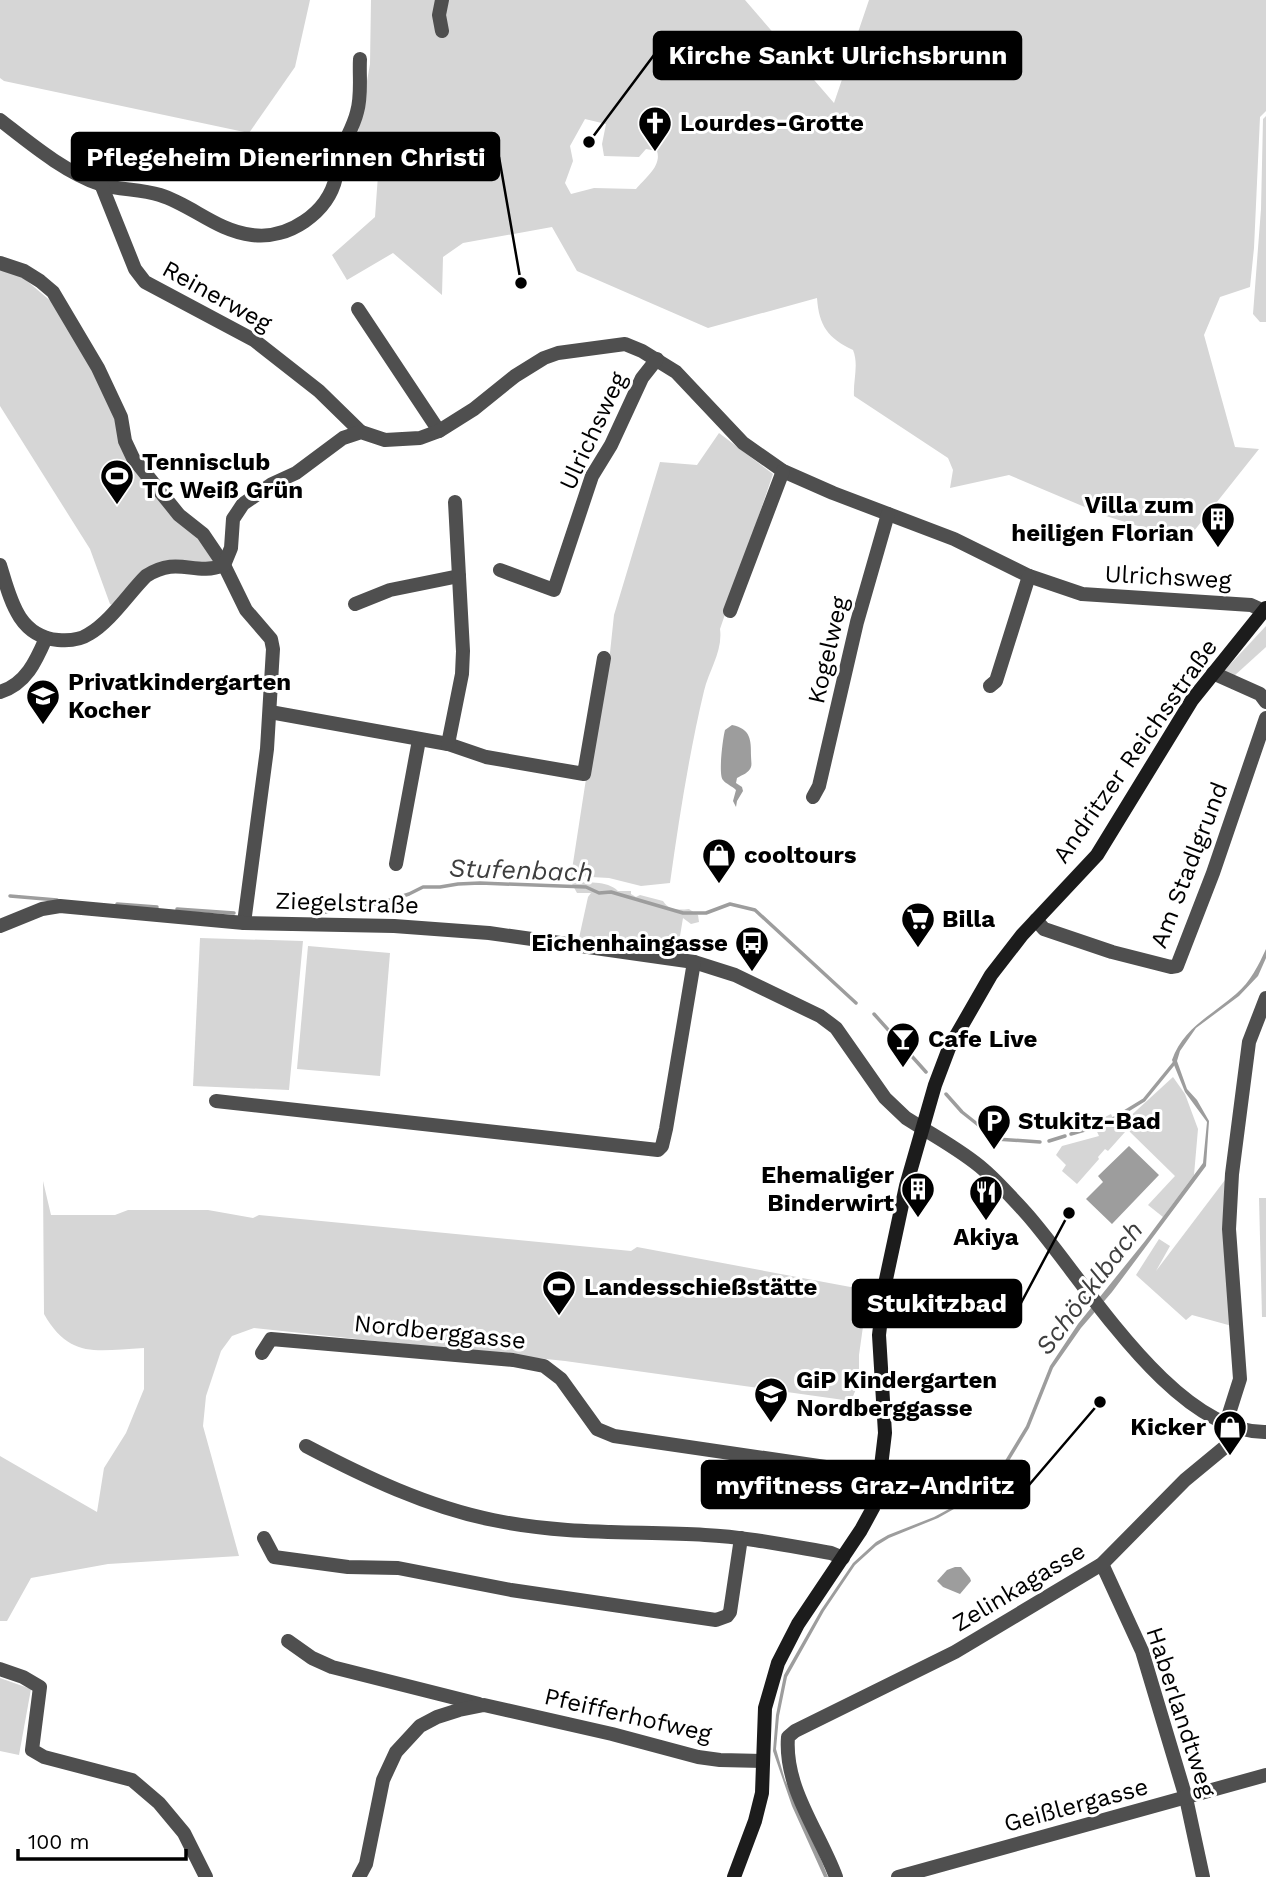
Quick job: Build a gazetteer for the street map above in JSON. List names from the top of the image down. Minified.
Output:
{"streets":{"main road":["Andritzer Reichsstraße"],"street":["Reinerweg","Ulrichsweg","Kogelweg","Am Stadlgrund","Ziegelstraße","Nordberggasse","Zelinkagasse","Haberlandtweg","Pfeifferhofweg","Geißlergasse"]},"crossings":[["Reinerweg","Ulrichsweg"],["Ulrichsweg","Kogelweg"],["Ulrichsweg","Andritzer Reichsstraße"],["Andritzer Reichsstraße","Am Stadlgrund"],["Andritzer Reichsstraße","Ziegelstraße"],["Andritzer Reichsstraße","Nordberggasse"],["Andritzer Reichsstraße","Pfeifferhofweg"],["Zelinkagasse","Haberlandtweg"],["Haberlandtweg","Geißlergasse"]],"water":["Stufenbach","Schöcklbach"],"places":{"other":["Kirche Sankt Ulrichsbrunn","Pflegeheim Dienerinnen Christi","Stukitzbad","myfitness Graz-Andritz"],"church":["Lourdes-Grotte"],"sports":["Tennisclub TC Weiß Grün","Landesschießstätte"],"building":["Villa zum heiligen Florian","Ehemaliger Binderwirt"],"school or university":["Privatkindergarten Kocher","GiP Kindergarten Nordberggasse"],"shop":["cooltours","Kicker"],"supermarket":["Billa"],"bus stop":["Eichenhaingasse"],"bar":["Cafe Live"],"parking":["Stukitz-Bad"],"restaurant":["Akiya"]},"scale_bar":"100 m"}
